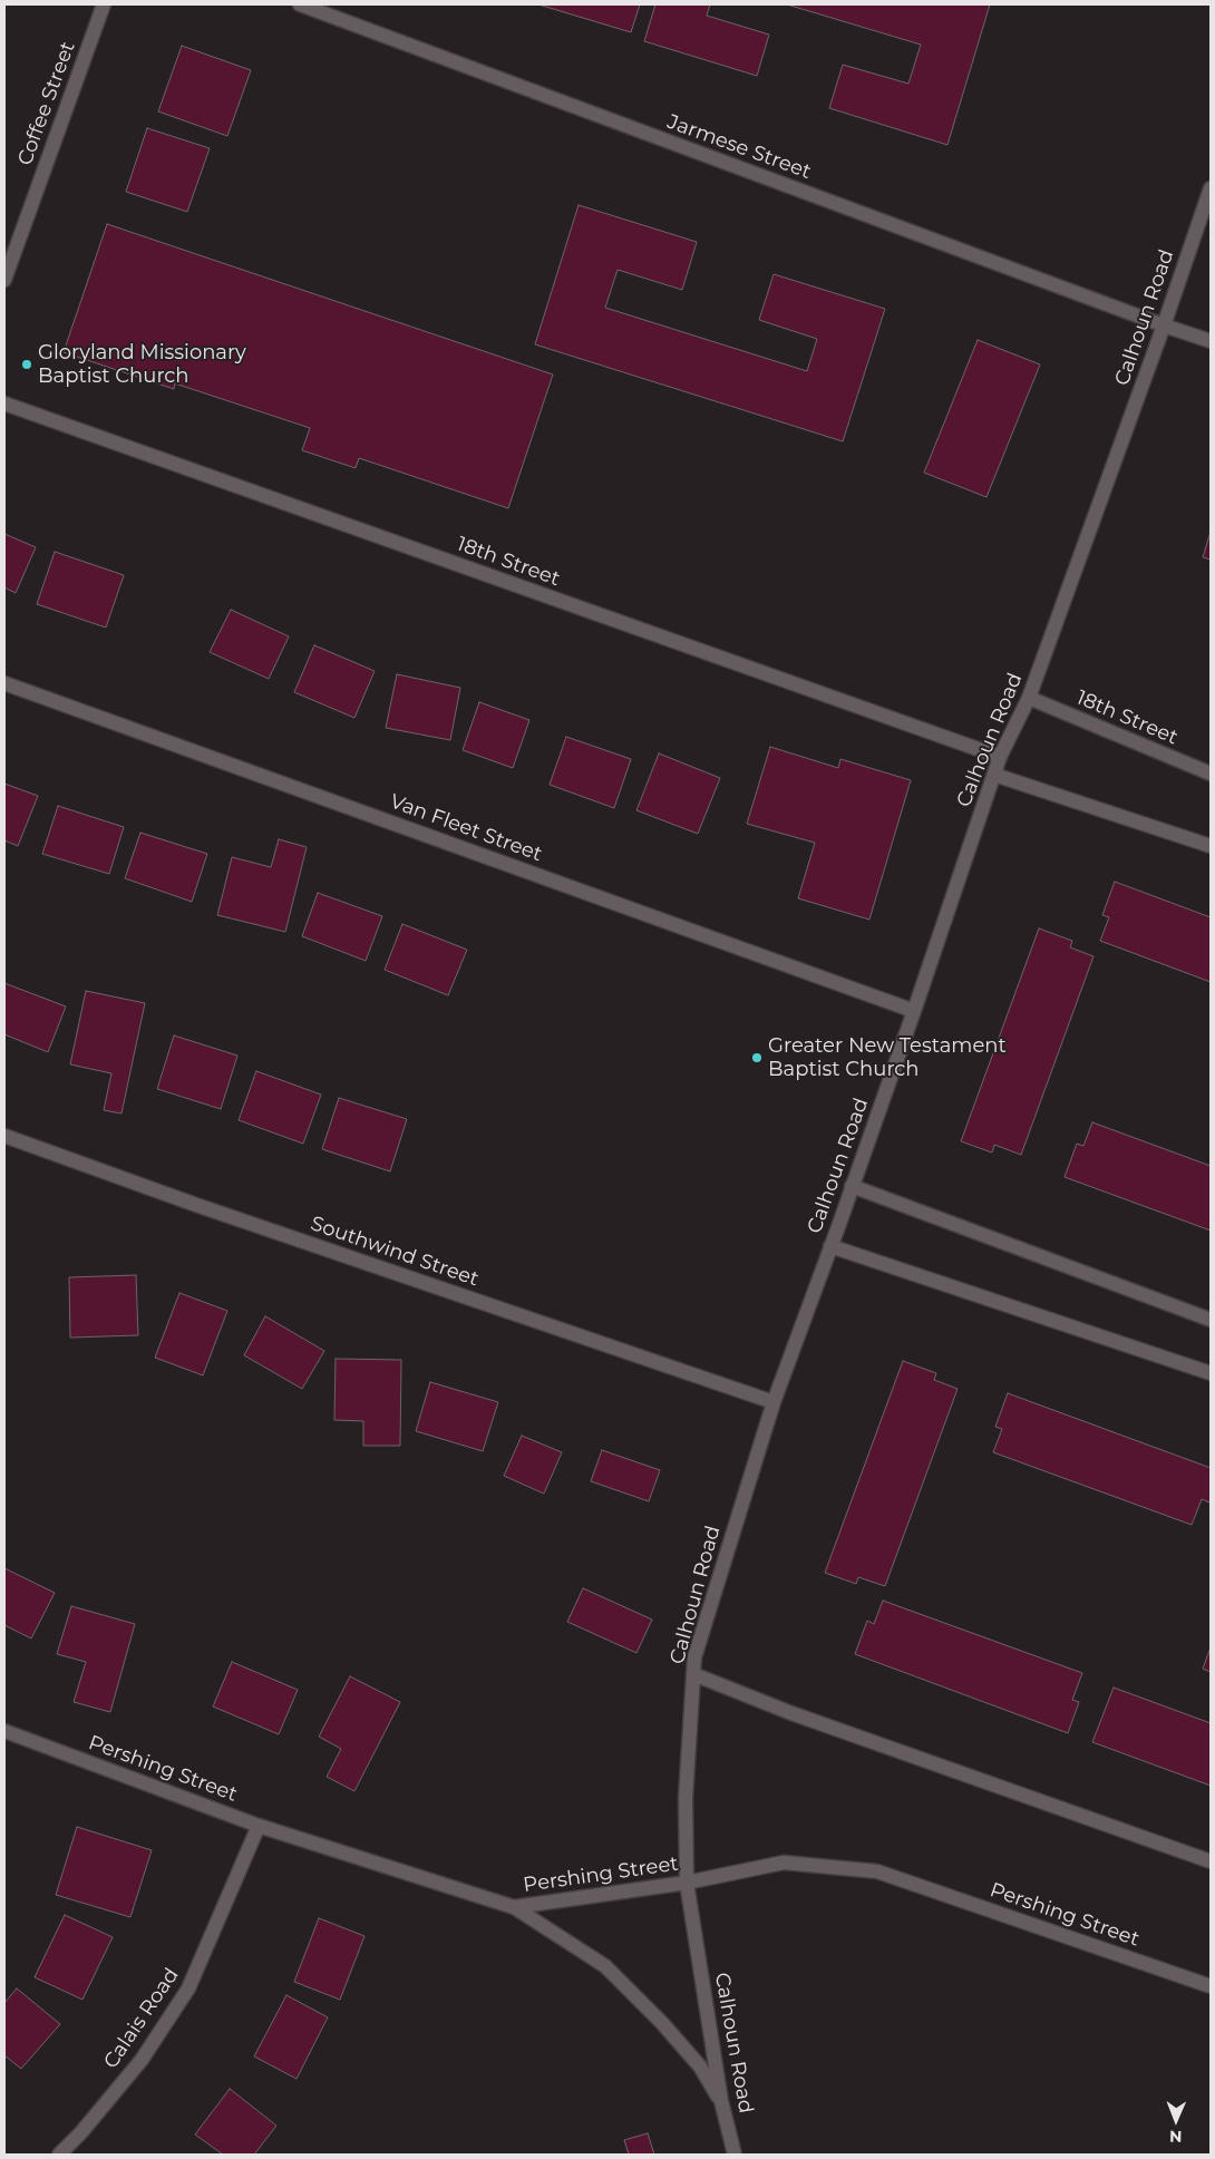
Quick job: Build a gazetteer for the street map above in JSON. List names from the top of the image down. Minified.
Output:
{"streets":{"street":["Coffee Street","Jarmese Street","Calhoun Road","18th Street","Van Fleet Street","Southwind Street","Pershing Street","Calais Road"]},"crossings":[["Jarmese Street","Calhoun Road"],["Calhoun Road","18th Street"],["Calhoun Road","Van Fleet Street"],["Calhoun Road","Southwind Street"],["Calhoun Road","Pershing Street"],["Pershing Street","Calais Road"]],"places":["Gloryland Missionary Baptist Church","Greater New Testament Baptist Church"],"north":"bottom"}
